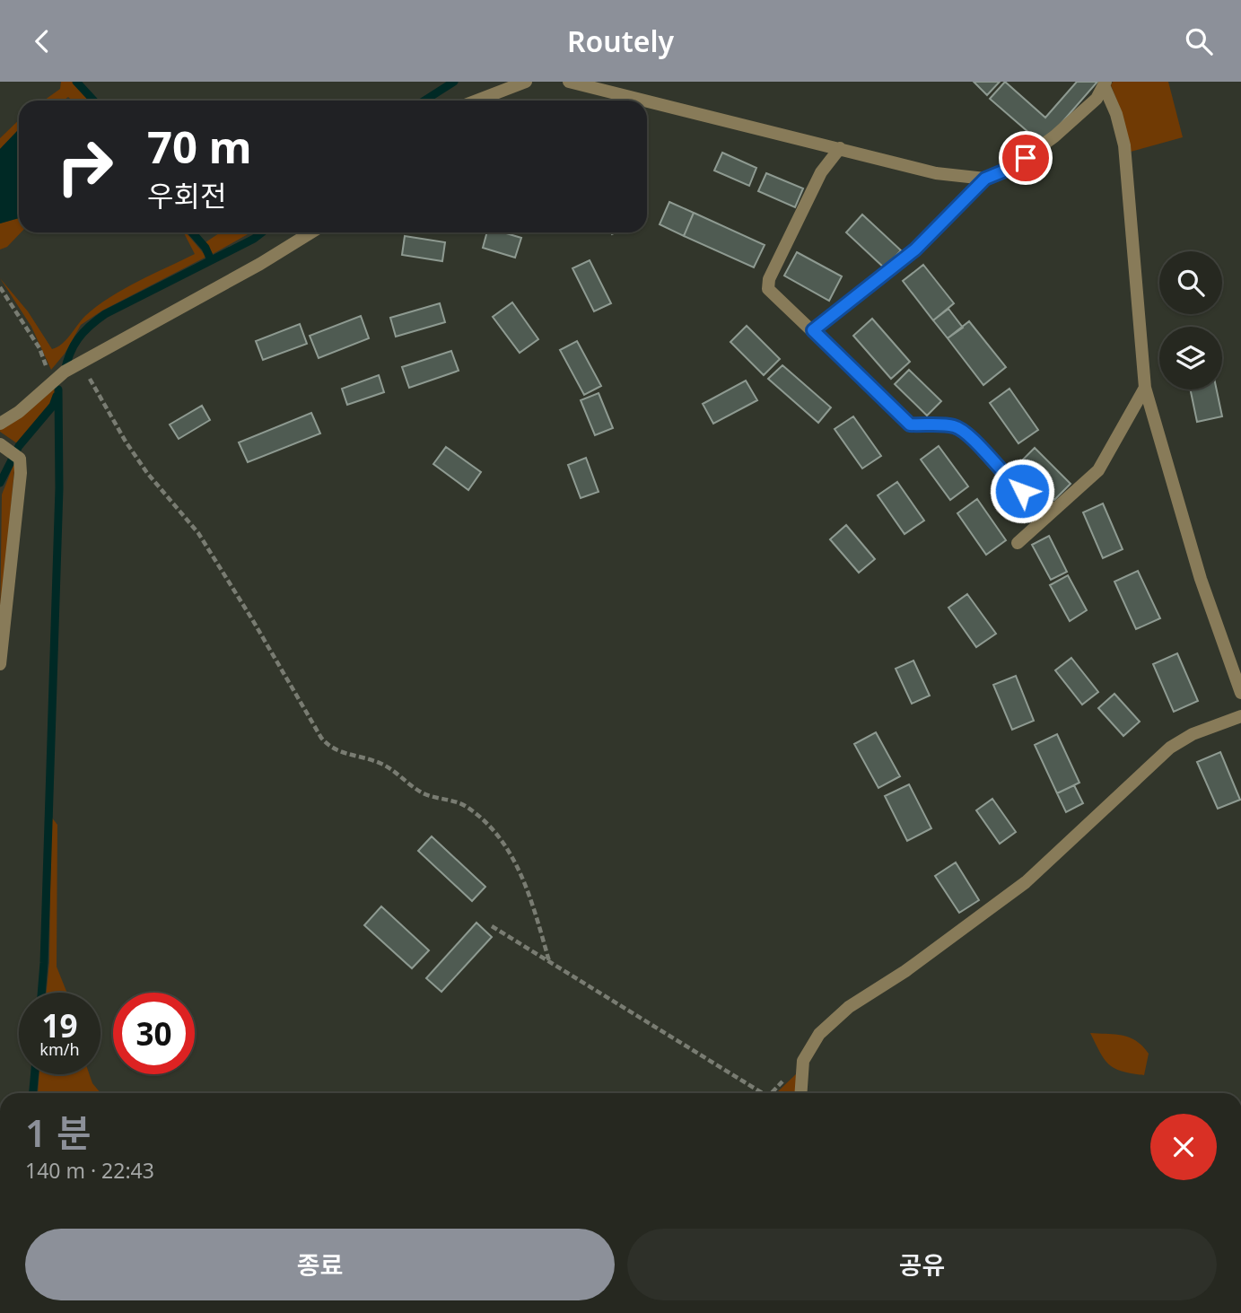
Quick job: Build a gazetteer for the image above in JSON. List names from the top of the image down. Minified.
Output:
{"page":{"header":"Routely","turn":["70 m","우회전"],"speed":"19 km/h","limit":"30","heading":["1 분","140 m · 22:43"],"buttons":["종료","공유"]}}
